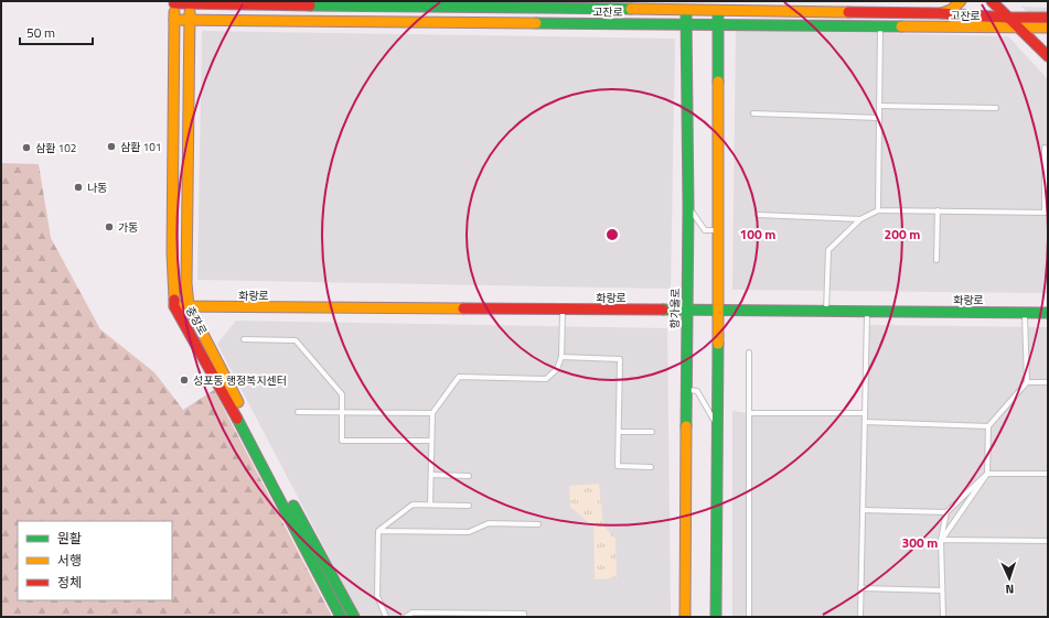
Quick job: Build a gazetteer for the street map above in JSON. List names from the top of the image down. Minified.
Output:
{"streets":{"street":["고잔로","화랑로","항가울로","충장로"]},"crossings":[["고잔로","항가울로"],["고잔로","충장로"],["화랑로","항가울로"],["화랑로","충장로"]],"places":["삼환 101","삼환 102","나동","가동","성포동 행정복지센터"],"legend":["원활","서행","정체"],"scale_bar":"50 m","north":"bottom","rings":["100 m","200 m","300 m"]}
